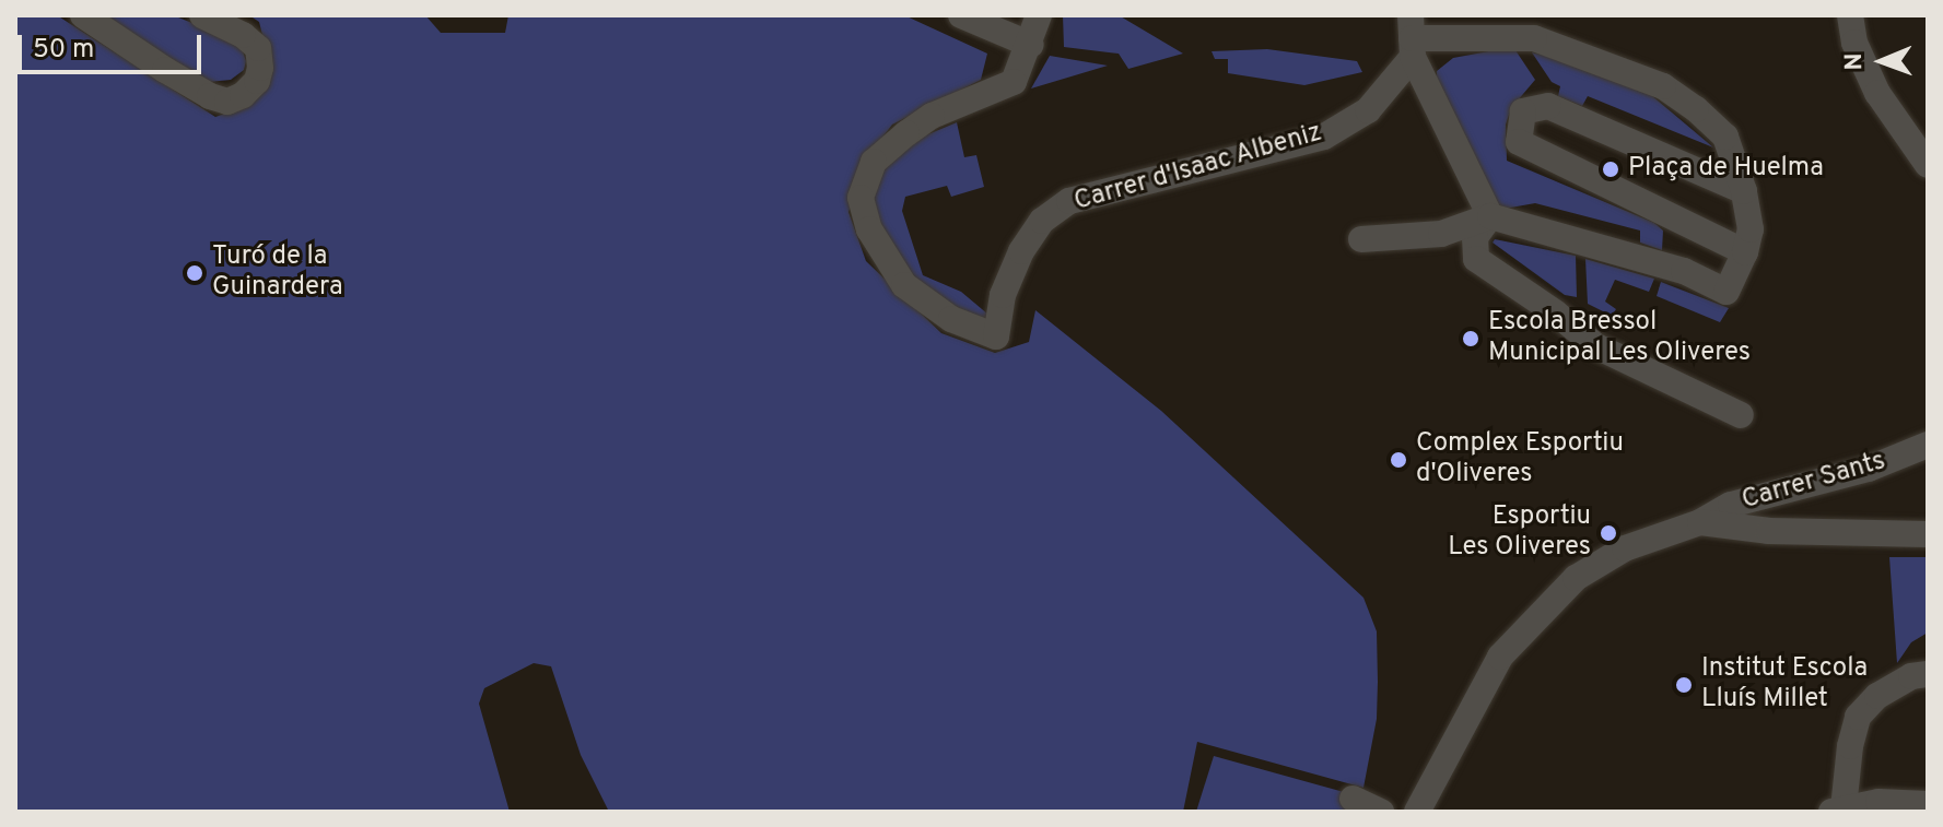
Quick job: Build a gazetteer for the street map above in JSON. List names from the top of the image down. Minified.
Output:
{"streets":{"street":["Carrer d'Isaac Albeniz","Carrer Sants"]},"places":["Plaça de Huelma","Turó de la Guinardera","Escola Bressol Municipal Les Oliveres","Complex Esportiu d'Oliveres","Esportiu Les Oliveres","Institut Escola Lluís Millet"],"scale_bar":"50 m","north":"left"}
